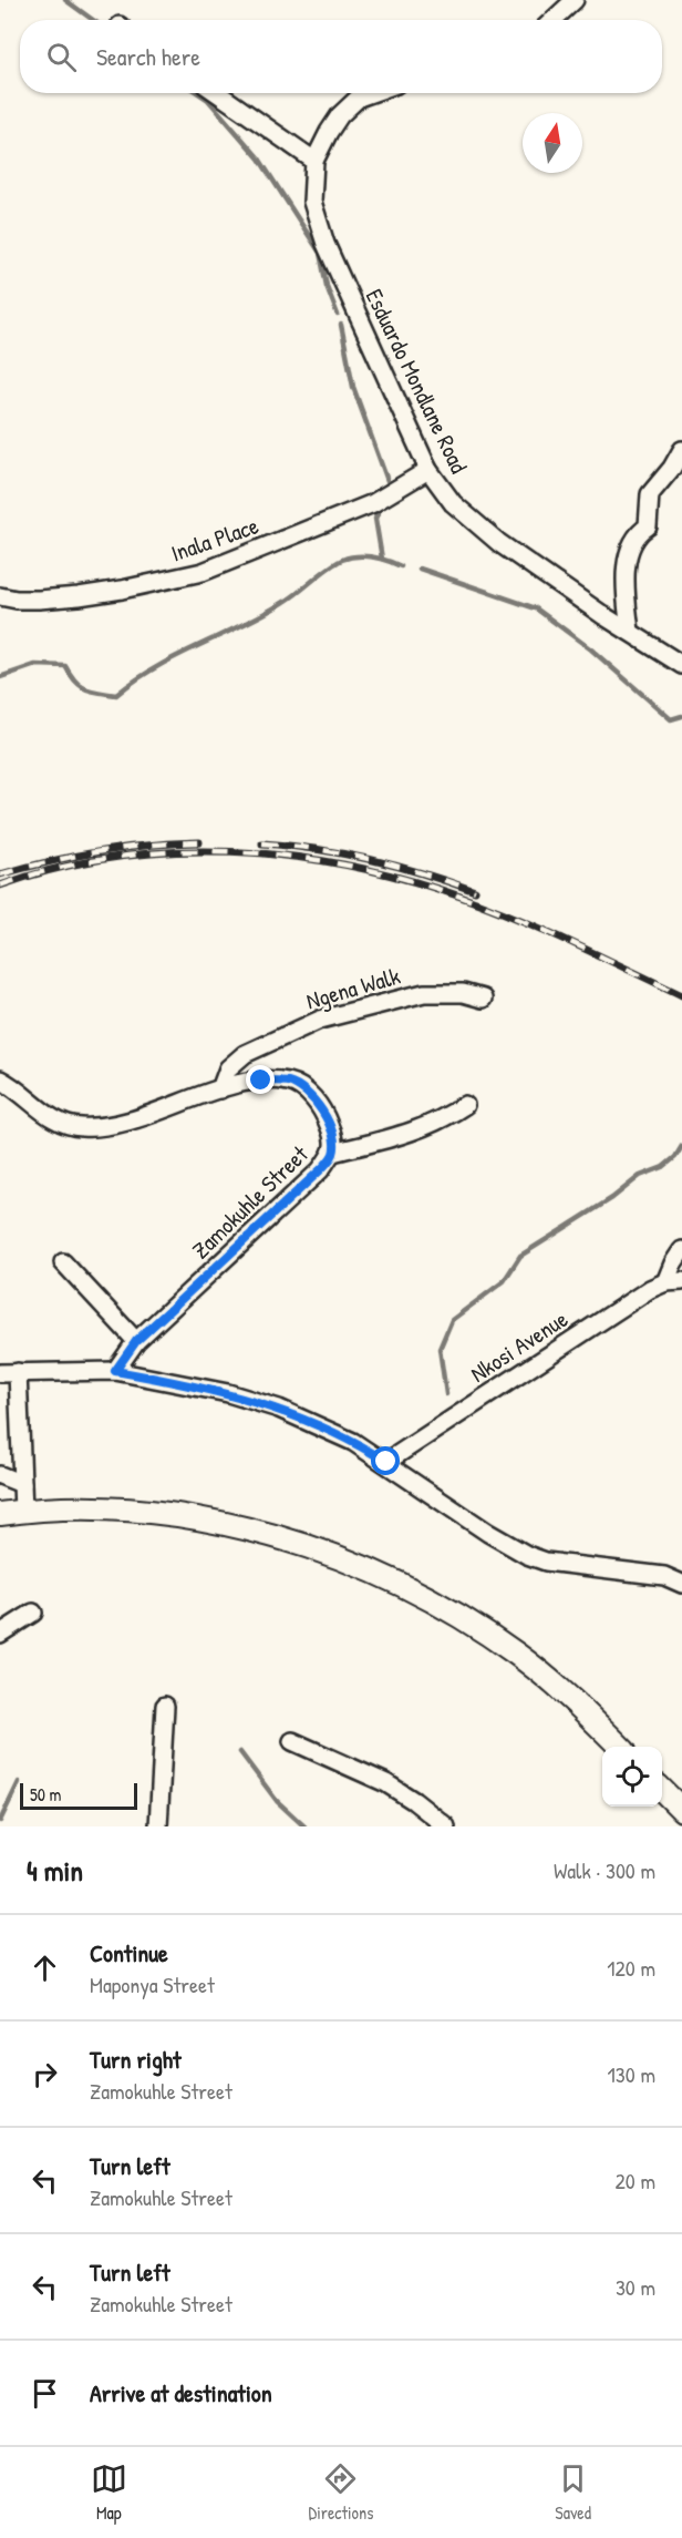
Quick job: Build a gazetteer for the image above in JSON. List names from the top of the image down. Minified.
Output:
{"streets":{"street":["Esduardo Mondlane Road","Inala Place","Ngena Walk","Zamokuhle Street","Nkosi Avenue"]},"crossings":[["Esduardo Mondlane Road","Inala Place"],["Ngena Walk","Zamokuhle Street"]],"scale_bar":"50 m","north":"top","page":{"search":"Search here","scale":"50 m","heading":["4 min","Walk · 300 m"],"list":[["Continue","Maponya Street","120 m"],["Turn right","Zamokuhle Street","130 m"],["Turn left","Zamokuhle Street","20 m"],["Turn left","Zamokuhle Street","30 m"],"Arrive at destination"],"nav":["Map","Directions","Saved"]}}
